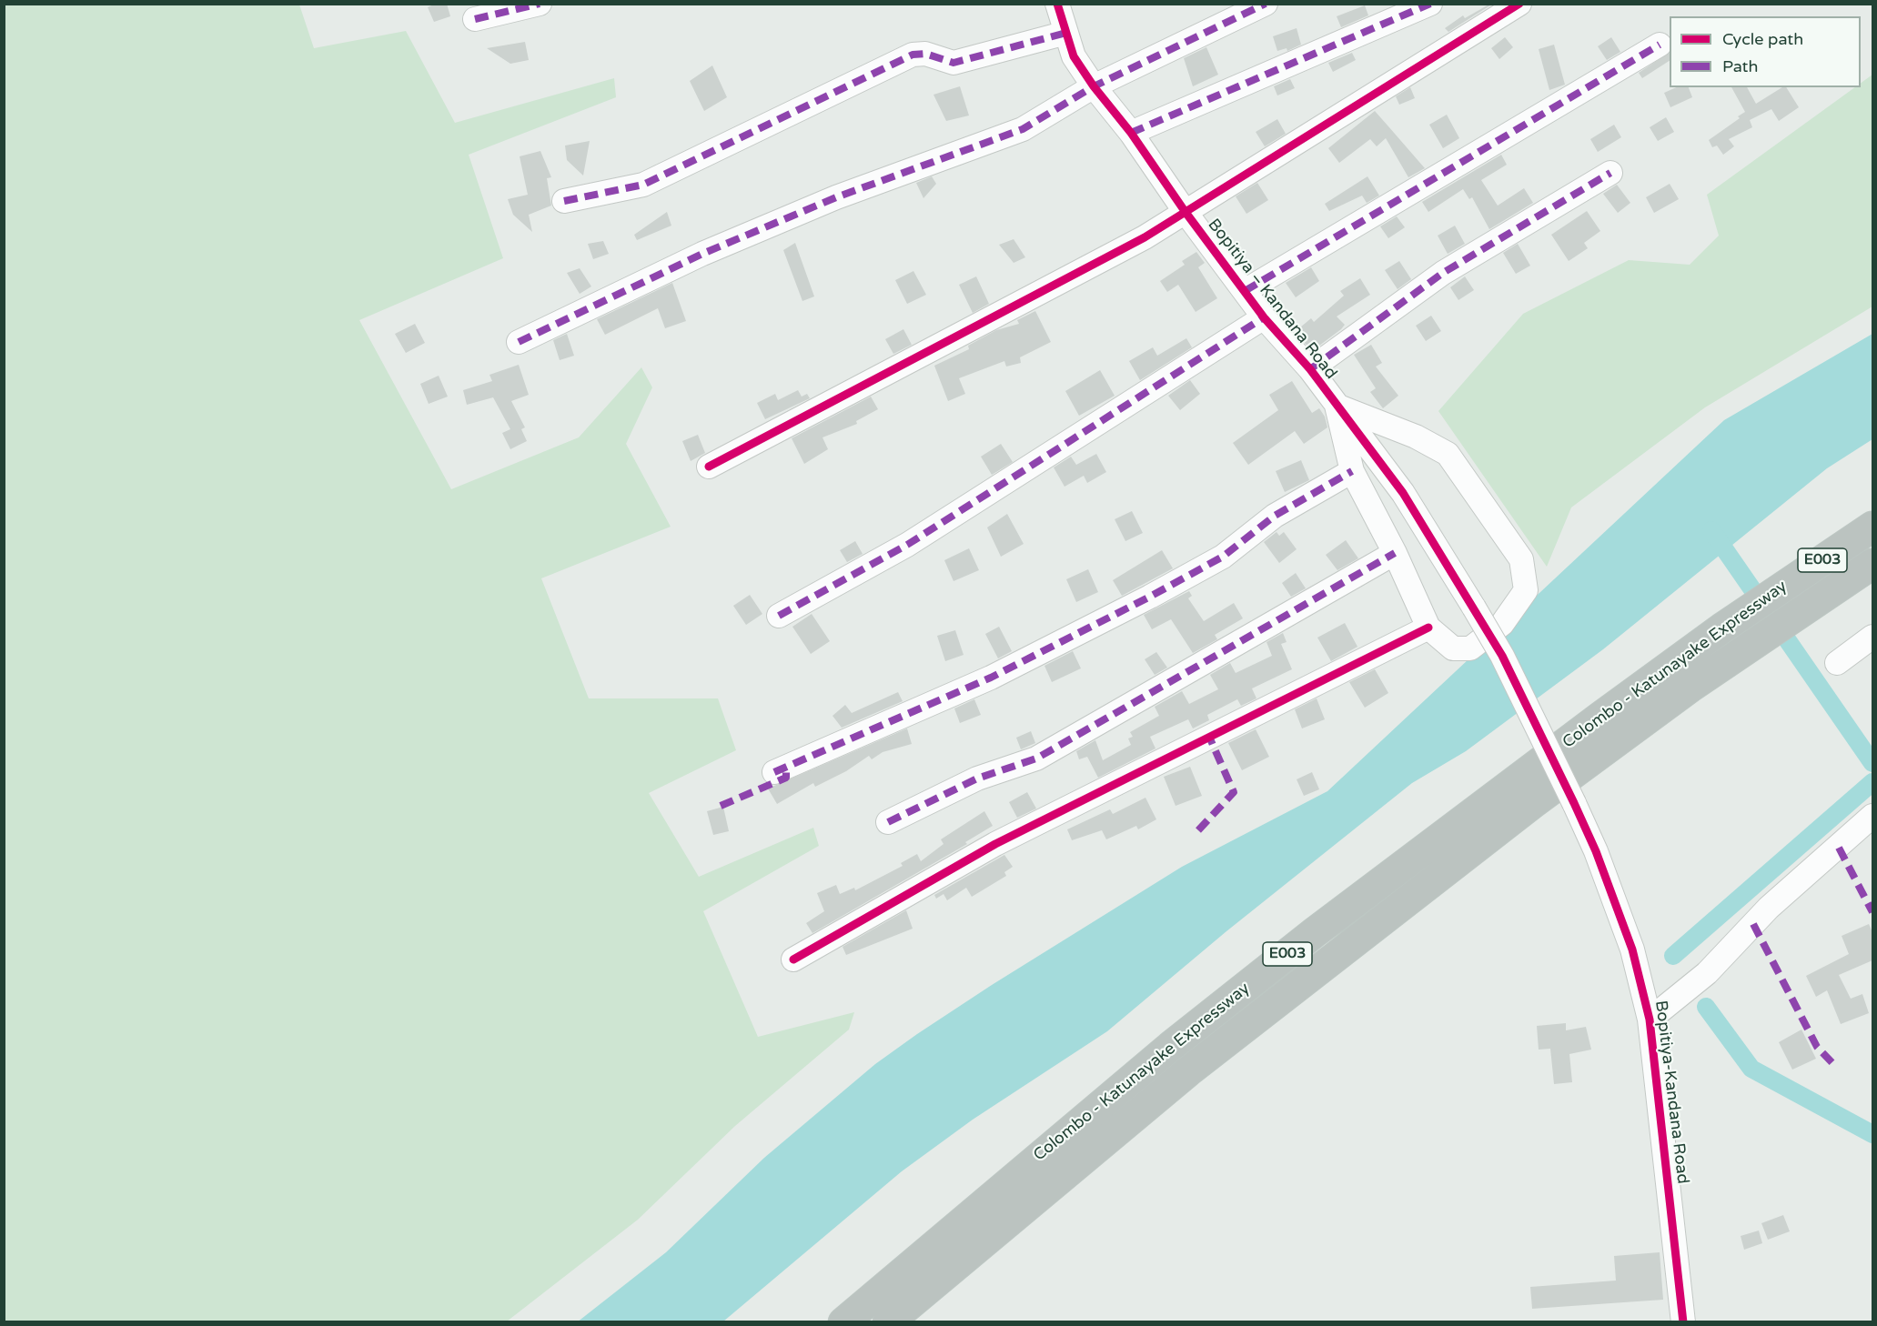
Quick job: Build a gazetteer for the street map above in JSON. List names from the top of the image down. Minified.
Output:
{"streets":{"highway":["E003","Colombo - Katunayake Expressway"],"street":["Bopitiya – Kandana Road","Bopitiya-Kandana Road"]},"crossings":[["Bopitiya – Kandana Road","Bopitiya-Kandana Road"]],"legend":["Cycle path","Path"]}
